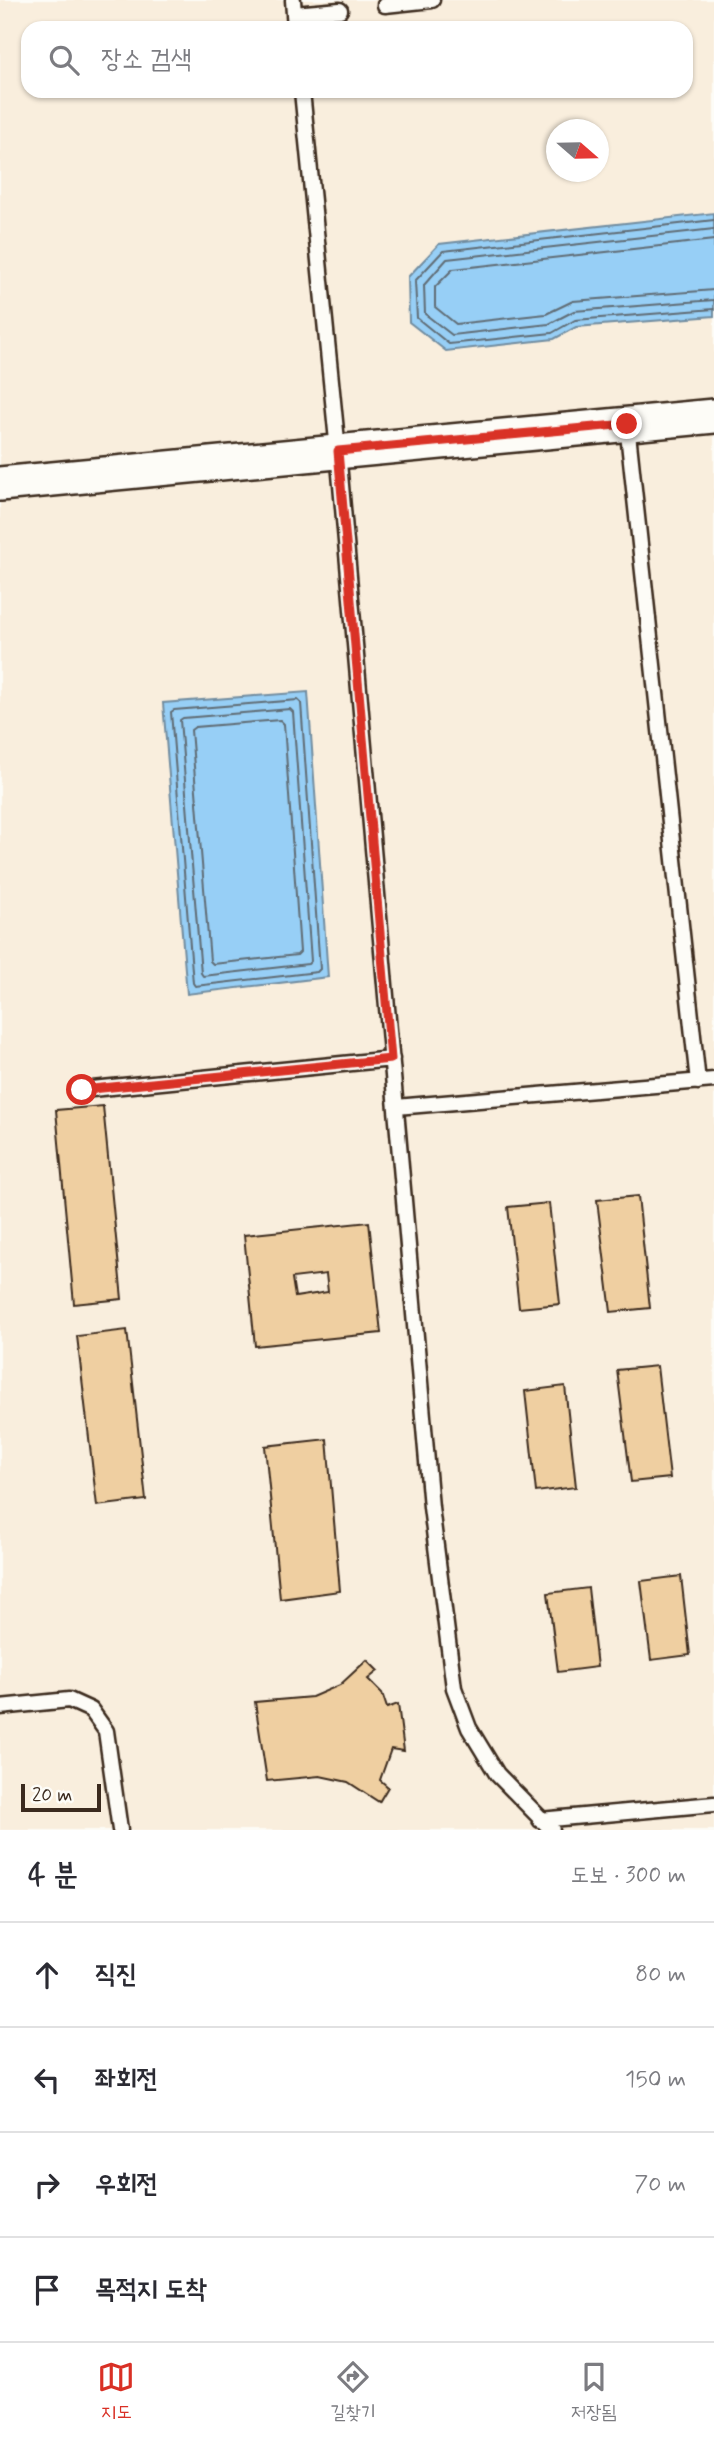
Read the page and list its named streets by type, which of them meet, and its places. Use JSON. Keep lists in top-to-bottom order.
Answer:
{
  "scale_bar": "20 m",
  "north": "right",
  "page": {
    "search": "장소 검색",
    "scale": "20 m",
    "heading": ["4 분", "도보 · 300 m"],
    "list": [
      ["직진", "80 m"],
      ["좌회전", "150 m"],
      ["우회전", "70 m"],
      "목적지 도착"
    ],
    "nav": ["지도", "길찾기", "저장됨"]
  }
}
